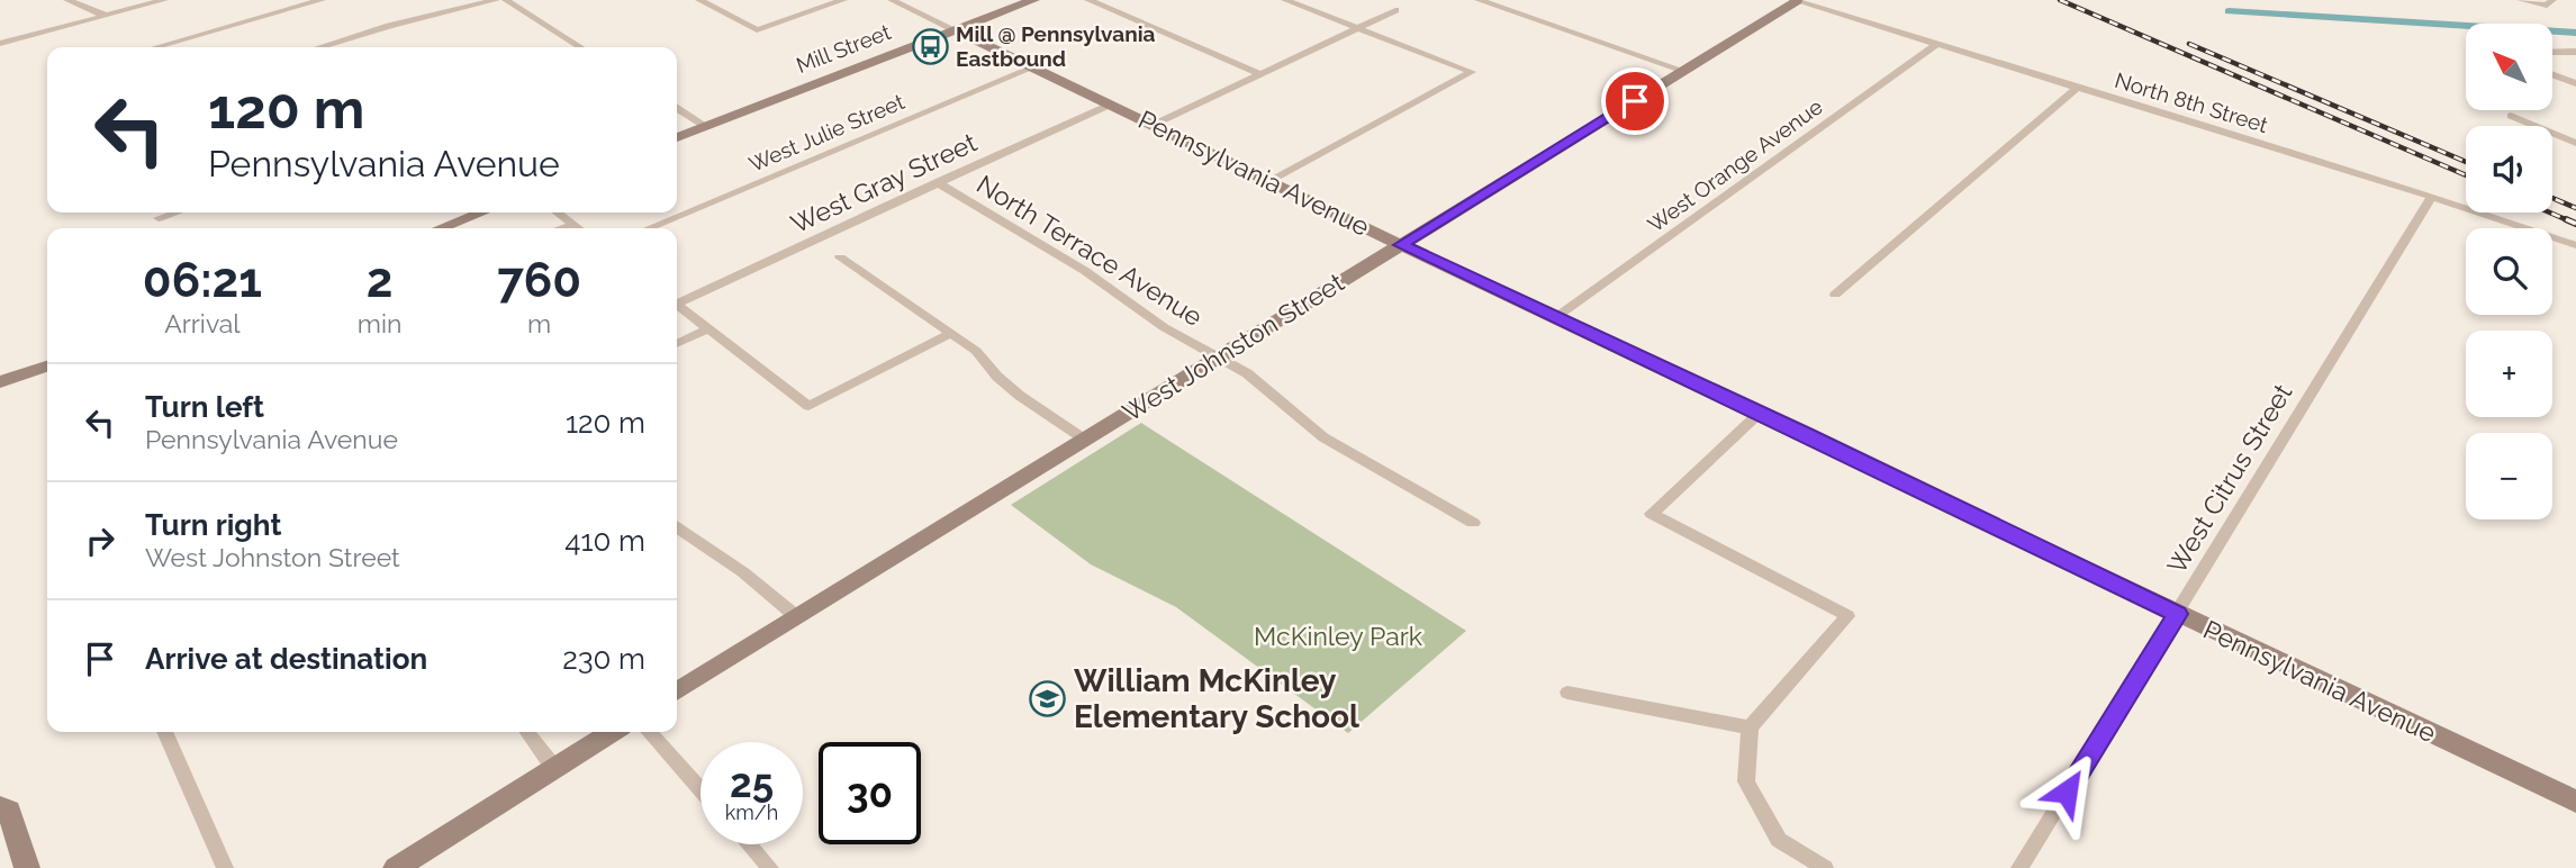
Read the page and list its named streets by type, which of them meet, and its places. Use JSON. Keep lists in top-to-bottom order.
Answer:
{
  "streets": {
    "street": [
      "Mill Street",
      "North 8th Street",
      "West Julie Street",
      "West Orange Avenue",
      "Pennsylvania Avenue",
      "West Gray Street",
      "North Terrace Avenue",
      "West Johnston Street",
      "West Citrus Street"
    ]
  },
  "crossings": [
    ["Mill Street", "Pennsylvania Avenue"],
    ["North 8th Street", "West Orange Avenue"],
    ["North 8th Street", "West Johnston Street"],
    ["North 8th Street", "West Citrus Street"],
    ["West Julie Street", "Pennsylvania Avenue"],
    ["West Orange Avenue", "Pennsylvania Avenue"],
    ["Pennsylvania Avenue", "West Gray Street"],
    ["Pennsylvania Avenue", "West Johnston Street"],
    ["Pennsylvania Avenue", "West Citrus Street"],
    ["West Gray Street", "North Terrace Avenue"],
    ["North Terrace Avenue", "West Johnston Street"]
  ],
  "parks": ["McKinley Park"],
  "places": {
    "bus stop": ["Mill @ Pennsylvania Eastbound"],
    "school or university": ["William McKinley Elementary School"]
  },
  "north": "top left",
  "page": {
    "map_buttons": ["+", "−"],
    "turn": ["120 m", "Pennsylvania Avenue"],
    "eta": [
      "06:21",
      "Arrival",
      "2",
      "min",
      "760",
      "m"
    ],
    "list": [
      {
        "name": "Turn left",
        "note": "Pennsylvania Avenue",
        "value": "120 m"
      },
      {
        "name": "Turn right",
        "note": "West Johnston Street",
        "value": "410 m"
      },
      {
        "name": "Arrive at destination",
        "value": "230 m"
      }
    ],
    "speed": "25 km/h",
    "limit": "30"
  }
}
